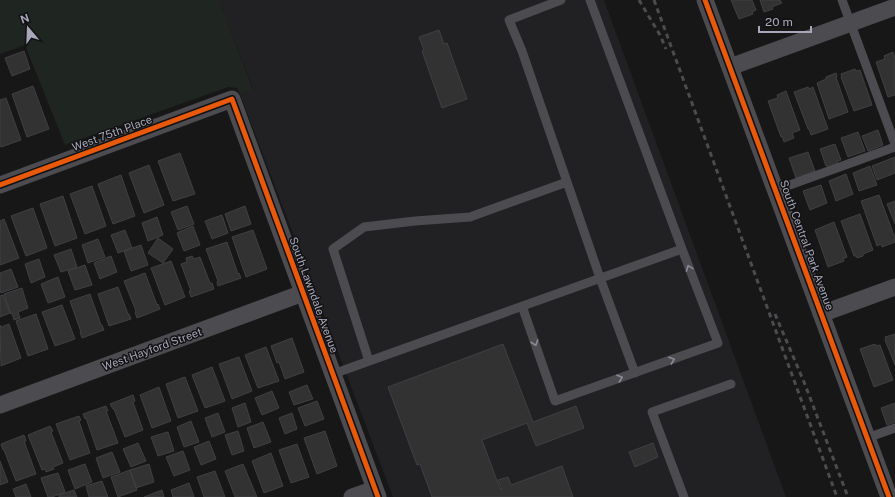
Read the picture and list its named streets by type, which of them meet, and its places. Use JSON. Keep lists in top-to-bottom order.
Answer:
{
  "streets": {
    "street": [
      "West 75th Place",
      "South Central Park Avenue",
      "South Lawndale Avenue",
      "West Hayford Street"
    ]
  },
  "crossings": [
    ["West 75th Place", "South Lawndale Avenue"],
    ["South Lawndale Avenue", "West Hayford Street"]
  ],
  "scale_bar": "20 m",
  "north": "top"
}
